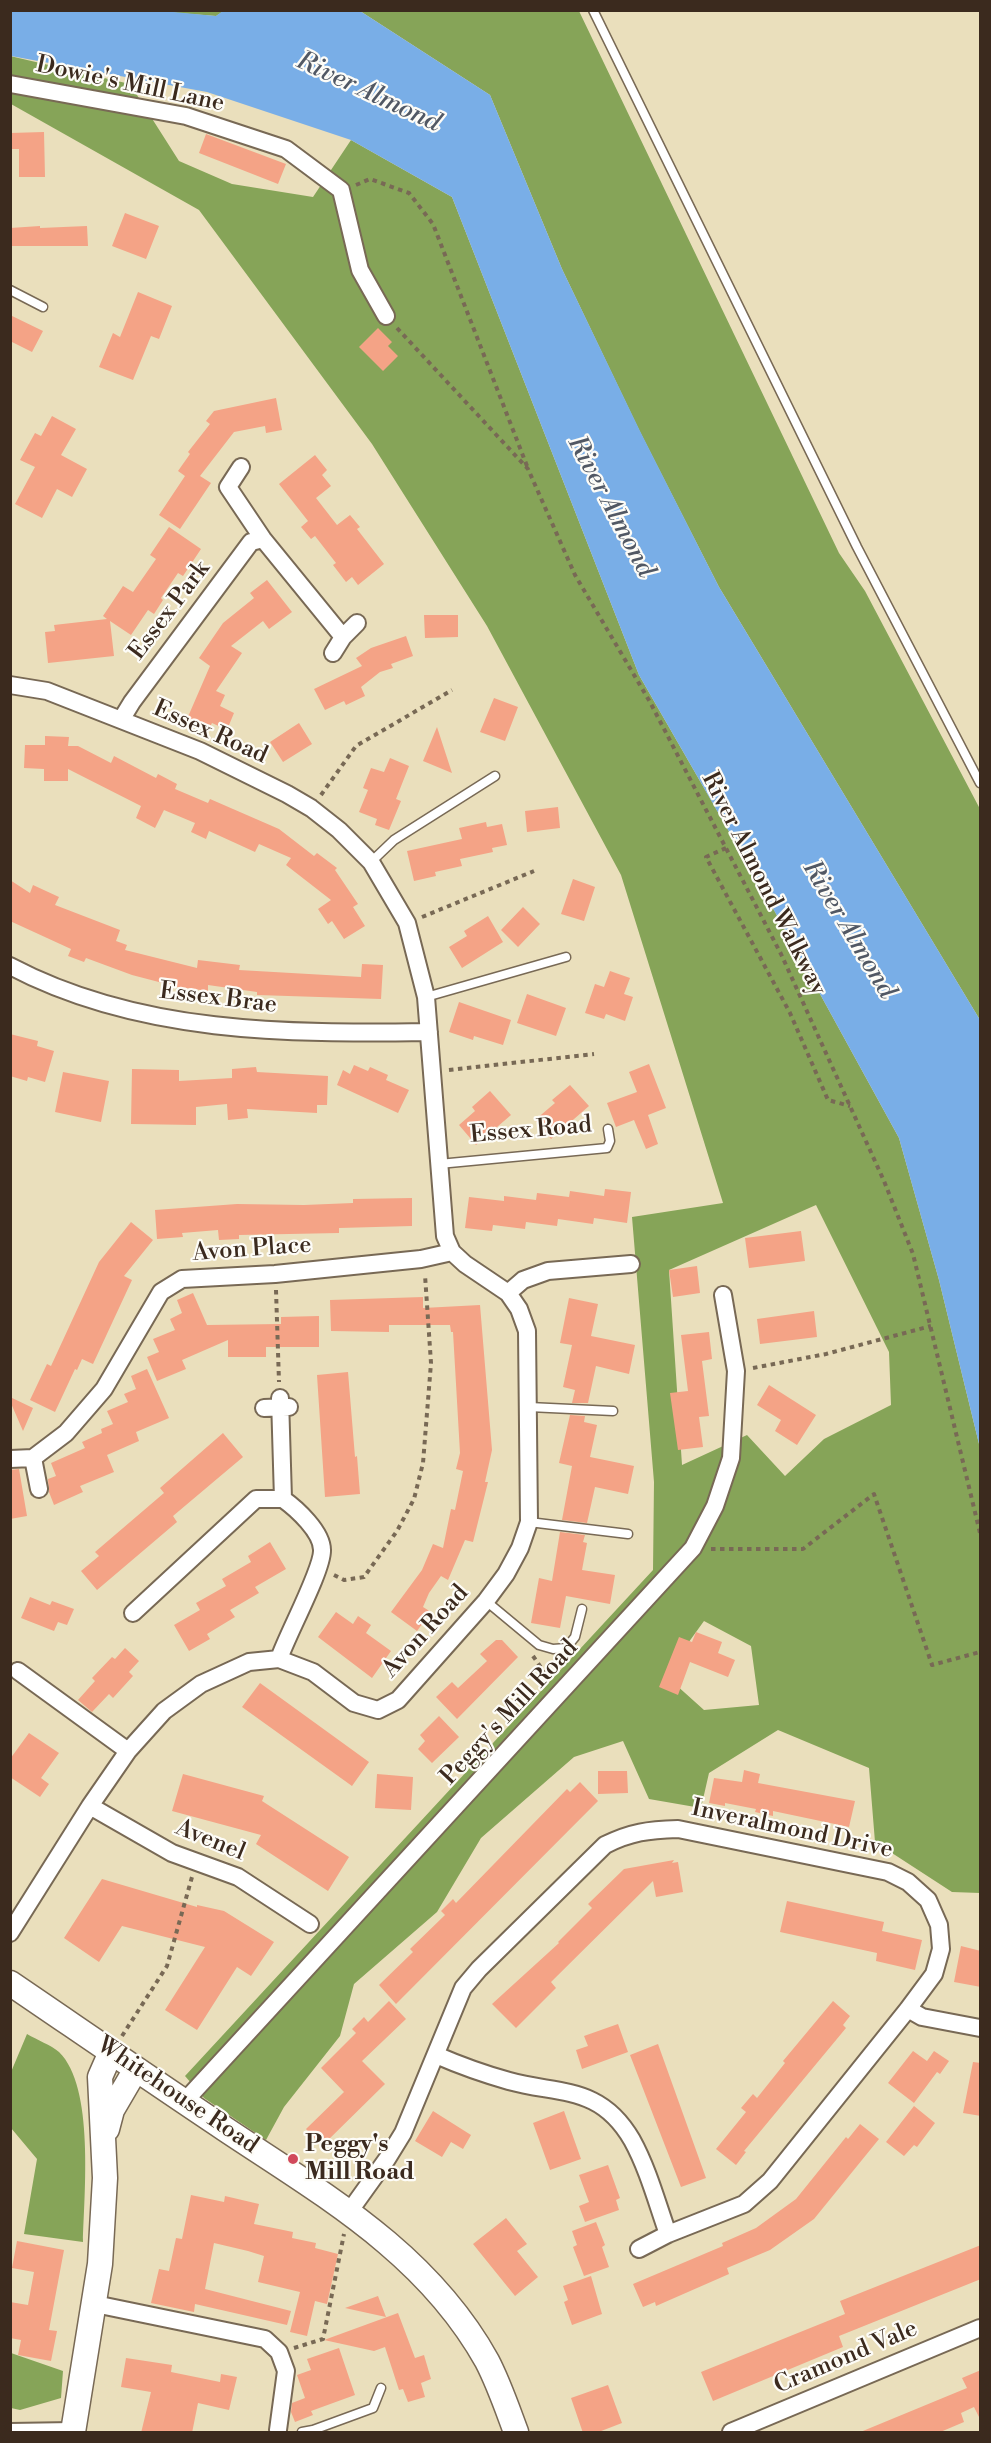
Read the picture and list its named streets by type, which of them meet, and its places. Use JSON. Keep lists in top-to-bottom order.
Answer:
{
  "streets": {
    "street": [
      "Dowie's Mill Lane",
      "Essex Park",
      "Essex Road",
      "Essex Brae",
      "Avon Place",
      "Avon Road",
      "Peggy's Mill Road",
      "Inveralmond Drive",
      "Avenel",
      "Whitehouse Road",
      "Cramond Vale"
    ],
    "path": ["River Almond Walkway"]
  },
  "crossings": [
    ["Essex Park", "Essex Road"],
    ["Essex Road", "Essex Brae"],
    ["Essex Road", "Avon Place"],
    ["Essex Road", "Avon Road"],
    ["Avon Place", "Avon Road"],
    ["Avon Road", "Avenel"],
    ["Peggy's Mill Road", "Whitehouse Road"],
    ["Inveralmond Drive", "Whitehouse Road"]
  ],
  "water": ["River Almond"],
  "places": ["Peggy's Mill Road"]
}
